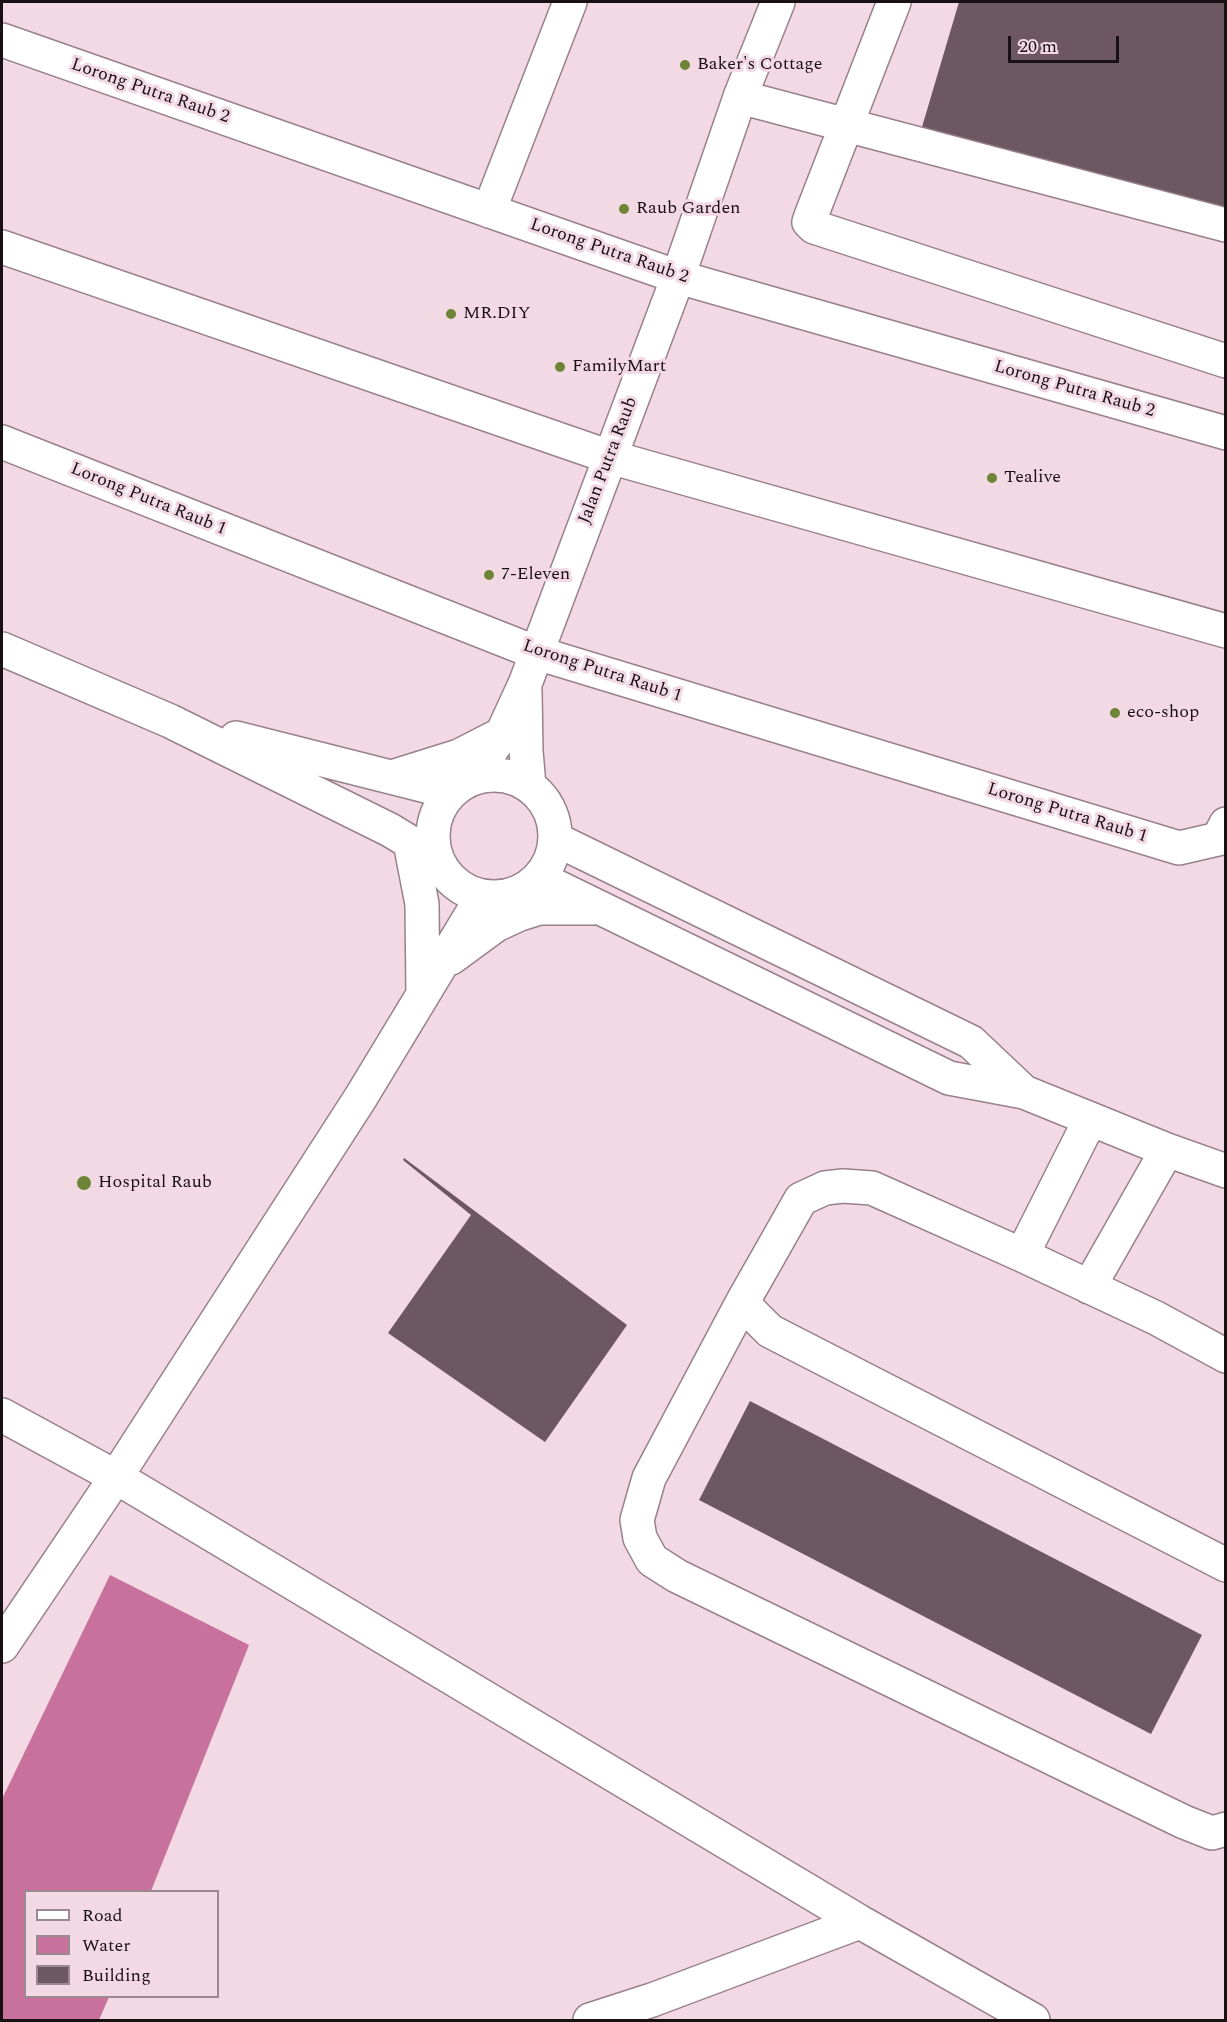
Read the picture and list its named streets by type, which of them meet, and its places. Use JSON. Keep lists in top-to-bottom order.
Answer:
{
  "streets": {
    "street": ["Lorong Putra Raub 2", "Jalan Putra Raub", "Lorong Putra Raub 1"]
  },
  "crossings": [
    ["Lorong Putra Raub 2", "Jalan Putra Raub"],
    ["Jalan Putra Raub", "Lorong Putra Raub 1"]
  ],
  "places": [
    "Baker's Cottage",
    "Raub Garden",
    "MR.DIY",
    "FamilyMart",
    "Tealive",
    "7-Eleven",
    "eco-shop",
    "Hospital Raub"
  ],
  "legend": ["Road", "Water", "Building"],
  "scale_bar": "20 m"
}
